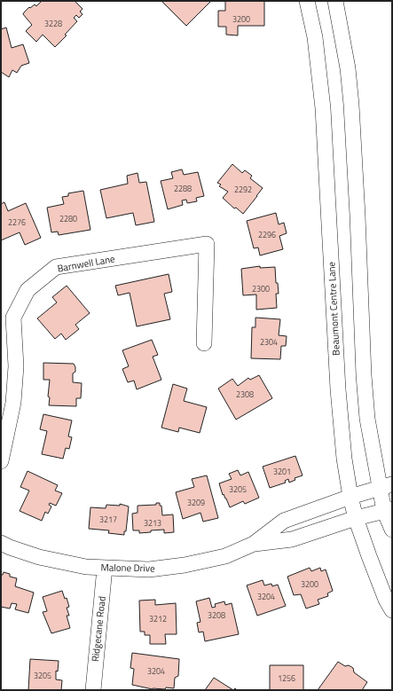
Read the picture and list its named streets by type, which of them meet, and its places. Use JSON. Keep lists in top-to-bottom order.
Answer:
{
  "streets": {
    "street": [
      "Barnwell Lane",
      "Beaumont Centre Lane",
      "Malone Drive",
      "Ridgecane Road"
    ]
  },
  "crossings": [
    ["Beaumont Centre Lane", "Malone Drive"],
    ["Malone Drive", "Ridgecane Road"]
  ],
  "house_numbers": [
    "3200",
    "3228",
    "2288",
    "2292",
    "2280",
    "2276",
    "2296",
    "2300",
    "2304",
    "2308",
    "3201",
    "3205",
    "3209",
    "3217",
    "3213",
    "3200",
    "3204",
    "3208",
    "3212",
    "3204",
    "3205",
    "1256"
  ]
}
